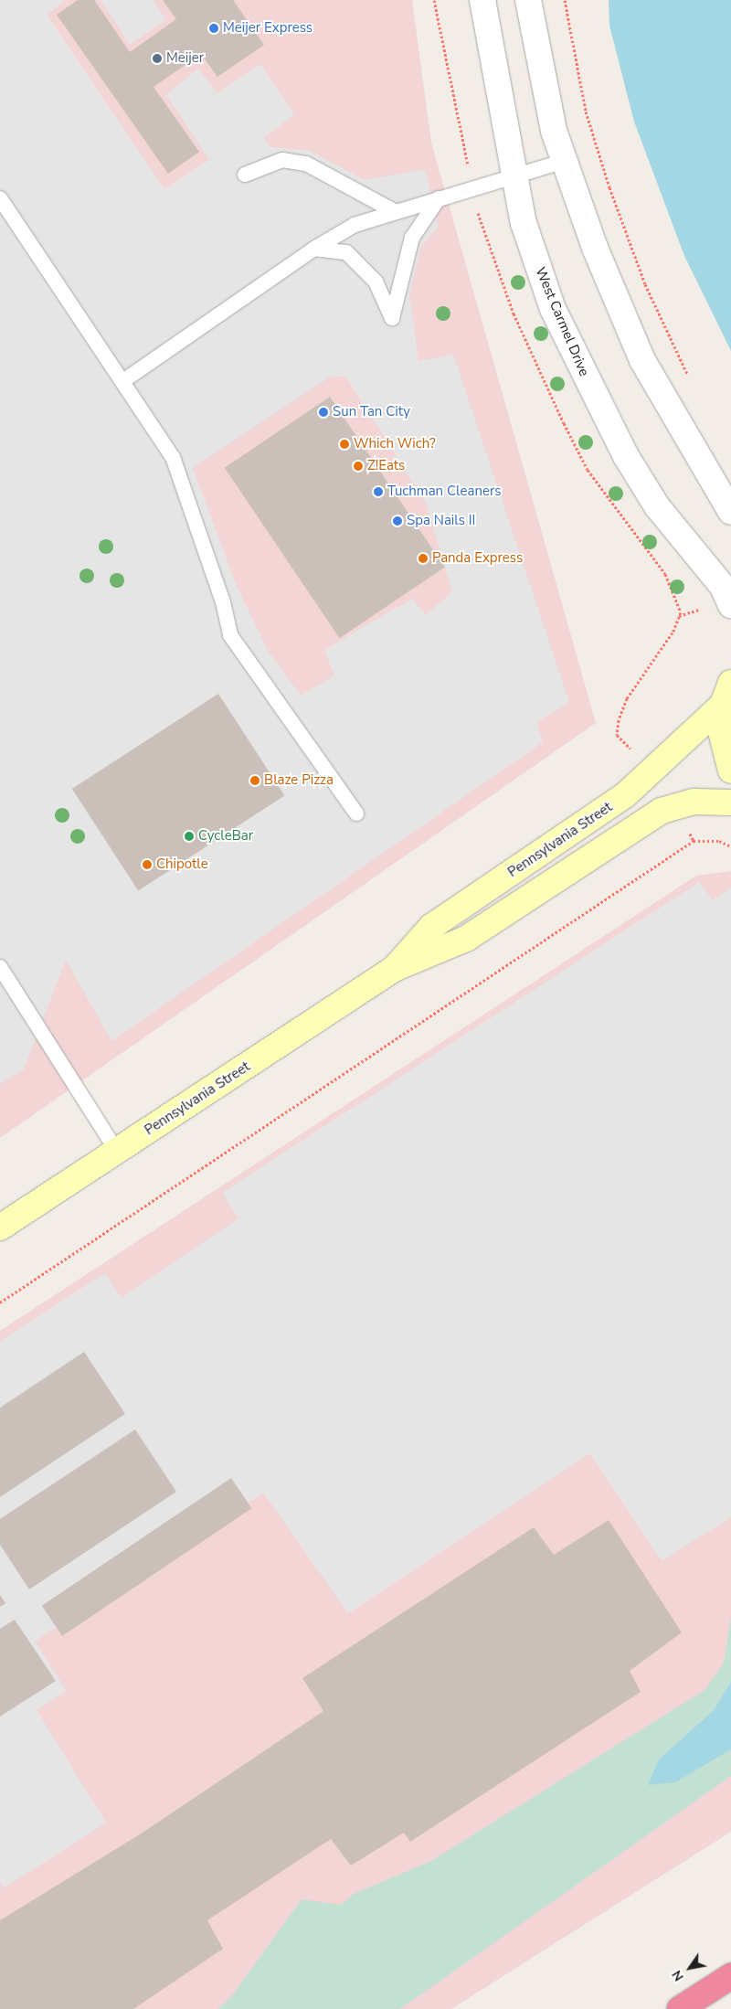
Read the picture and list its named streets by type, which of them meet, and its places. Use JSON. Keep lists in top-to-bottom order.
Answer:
{
  "streets": {
    "main road": ["Pennsylvania Street"],
    "street": ["West Carmel Drive"]
  },
  "places": [
    "Meijer Express",
    "Meijer",
    "Sun Tan City",
    "Which Wich?",
    "Z!Eats",
    "Tuchman Cleaners",
    "Spa Nails II",
    "Panda Express",
    "Blaze Pizza",
    "CycleBar",
    "Chipotle"
  ],
  "north": "bottom left"
}
